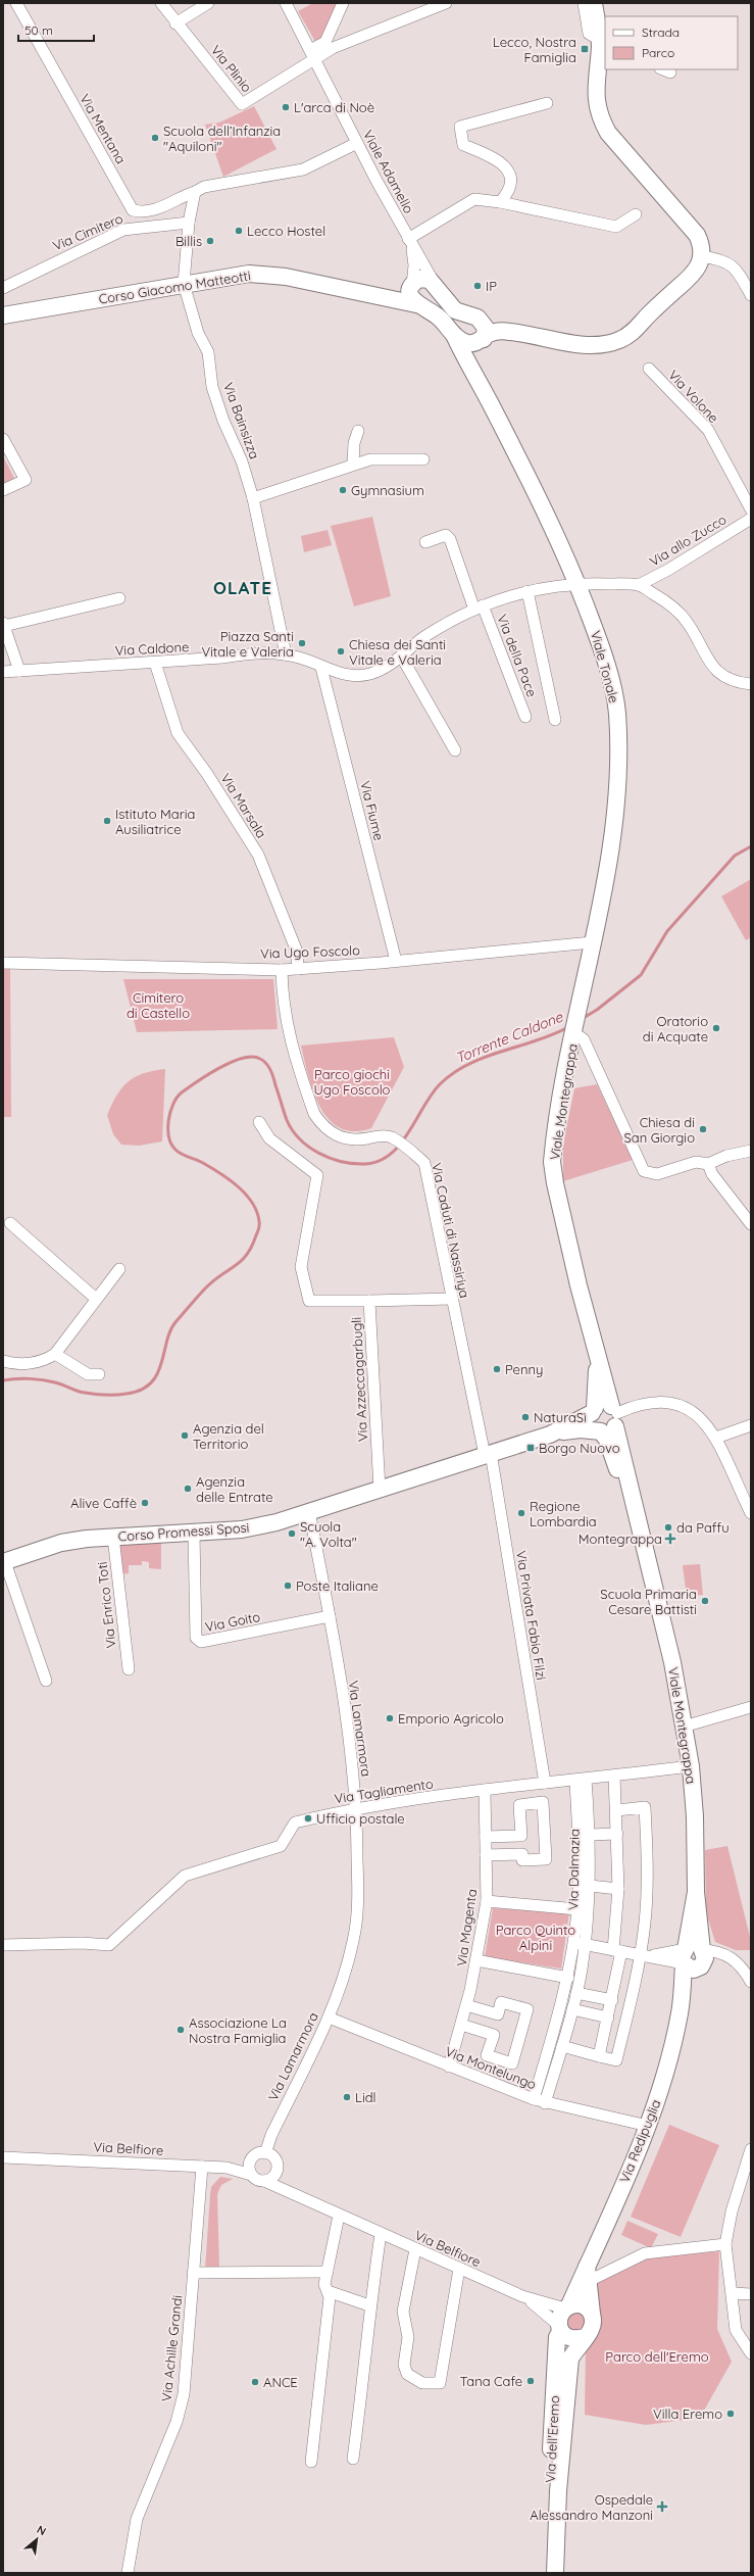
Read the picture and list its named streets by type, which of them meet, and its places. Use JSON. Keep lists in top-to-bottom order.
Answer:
{
  "streets": {
    "main road": [
      "Corso Giacomo Matteotti",
      "Viale Tonale",
      "Viale Montegrappa",
      "Corso Promessi Sposi",
      "Via Redipuglia",
      "Via dell'Eremo"
    ],
    "street": [
      "Via Plinio",
      "Via Mentana",
      "Viale Adamello",
      "Via Cimitero",
      "Via Volone",
      "Via Bainsizza",
      "Via allo Zucco",
      "Via Caldone",
      "Via della Pace",
      "Via Marsala",
      "Via Fiume",
      "Via Ugo Foscolo",
      "Via Caduti di Nassiriya",
      "Via Azzeccagarbugli",
      "Via Enrico Toti",
      "Via Privata Fabio Filzi",
      "Via Goito",
      "Via Lamarmora",
      "Via Tagliamento",
      "Via Dalmazia",
      "Via Magenta",
      "Via Montelungo",
      "Via Belfiore",
      "Via Achille Grandi"
    ]
  },
  "crossings": [
    ["Via Plinio", "Viale Adamello"],
    ["Via Mentana", "Viale Adamello"],
    ["Viale Adamello", "Corso Giacomo Matteotti"],
    ["Corso Giacomo Matteotti", "Via Bainsizza"],
    ["Corso Giacomo Matteotti", "Viale Tonale"],
    ["Via Bainsizza", "Via Caldone"],
    ["Via allo Zucco", "Via Caldone"],
    ["Via Caldone", "Via della Pace"],
    ["Via Caldone", "Viale Tonale"],
    ["Via Caldone", "Via Marsala"],
    ["Via Caldone", "Via Fiume"],
    ["Viale Tonale", "Via Ugo Foscolo"],
    ["Viale Tonale", "Viale Montegrappa"],
    ["Via Marsala", "Via Ugo Foscolo"],
    ["Via Fiume", "Via Ugo Foscolo"],
    ["Via Ugo Foscolo", "Viale Montegrappa"],
    ["Via Ugo Foscolo", "Via Caduti di Nassiriya"],
    ["Viale Montegrappa", "Corso Promessi Sposi"],
    ["Viale Montegrappa", "Via Tagliamento"],
    ["Viale Montegrappa", "Via Redipuglia"],
    ["Via Caduti di Nassiriya", "Via Azzeccagarbugli"],
    ["Via Caduti di Nassiriya", "Corso Promessi Sposi"],
    ["Via Caduti di Nassiriya", "Via Privata Fabio Filzi"],
    ["Via Azzeccagarbugli", "Corso Promessi Sposi"],
    ["Corso Promessi Sposi", "Via Enrico Toti"],
    ["Corso Promessi Sposi", "Via Privata Fabio Filzi"],
    ["Corso Promessi Sposi", "Via Goito"],
    ["Corso Promessi Sposi", "Via Lamarmora"],
    ["Via Privata Fabio Filzi", "Via Tagliamento"],
    ["Via Goito", "Via Lamarmora"],
    ["Via Lamarmora", "Via Tagliamento"],
    ["Via Lamarmora", "Via Montelungo"],
    ["Via Lamarmora", "Via Belfiore"],
    ["Via Tagliamento", "Via Dalmazia"],
    ["Via Tagliamento", "Via Magenta"],
    ["Via Dalmazia", "Via Montelungo"],
    ["Via Magenta", "Via Montelungo"],
    ["Via Montelungo", "Via Redipuglia"],
    ["Via Redipuglia", "Via Belfiore"],
    ["Via Redipuglia", "Via dell'Eremo"],
    ["Via Belfiore", "Via Achille Grandi"],
    ["Via Belfiore", "Via dell'Eremo"]
  ],
  "districts": ["OLATE"],
  "water": ["Torrente Caldone"],
  "parks": [
    "Cimitero di Castello",
    "Parco giochi Ugo Foscolo",
    "Parco Quinto Alpini",
    "Parco dell'Eremo"
  ],
  "places": {
    "transit": ["Lecco, Nostra Famiglia", "Borgo Nuovo"],
    "other": [
      "L'arca di Noè",
      "Scuola dell’Infanzia \"Aquiloni\"",
      "Lecco Hostel",
      "Billis",
      "IP",
      "Gymnasium",
      "Piazza Santi Vitale e Valeria",
      "Chiesa dei Santi Vitale e Valeria",
      "Istituto Maria Ausiliatrice",
      "Oratorio di Acquate",
      "Chiesa di San Giorgio",
      "Penny",
      "NaturaSì",
      "Agenzia del Territorio",
      "Agenzia delle Entrate",
      "Alive Caffè",
      "Regione Lombardia",
      "da Paffu",
      "Scuola \"A. Volta\"",
      "Poste Italiane",
      "Scuola Primaria Cesare Battisti",
      "Emporio Agricolo",
      "Ufficio postale",
      "Associazione La Nostra Famiglia",
      "Lidl",
      "Tana Cafe",
      "ANCE",
      "Villa Eremo"
    ],
    "health": ["Montegrappa", "Ospedale Alessandro Manzoni"]
  },
  "legend": ["Strada", "Parco"],
  "scale_bar": "50 m",
  "north": "top right"
}
